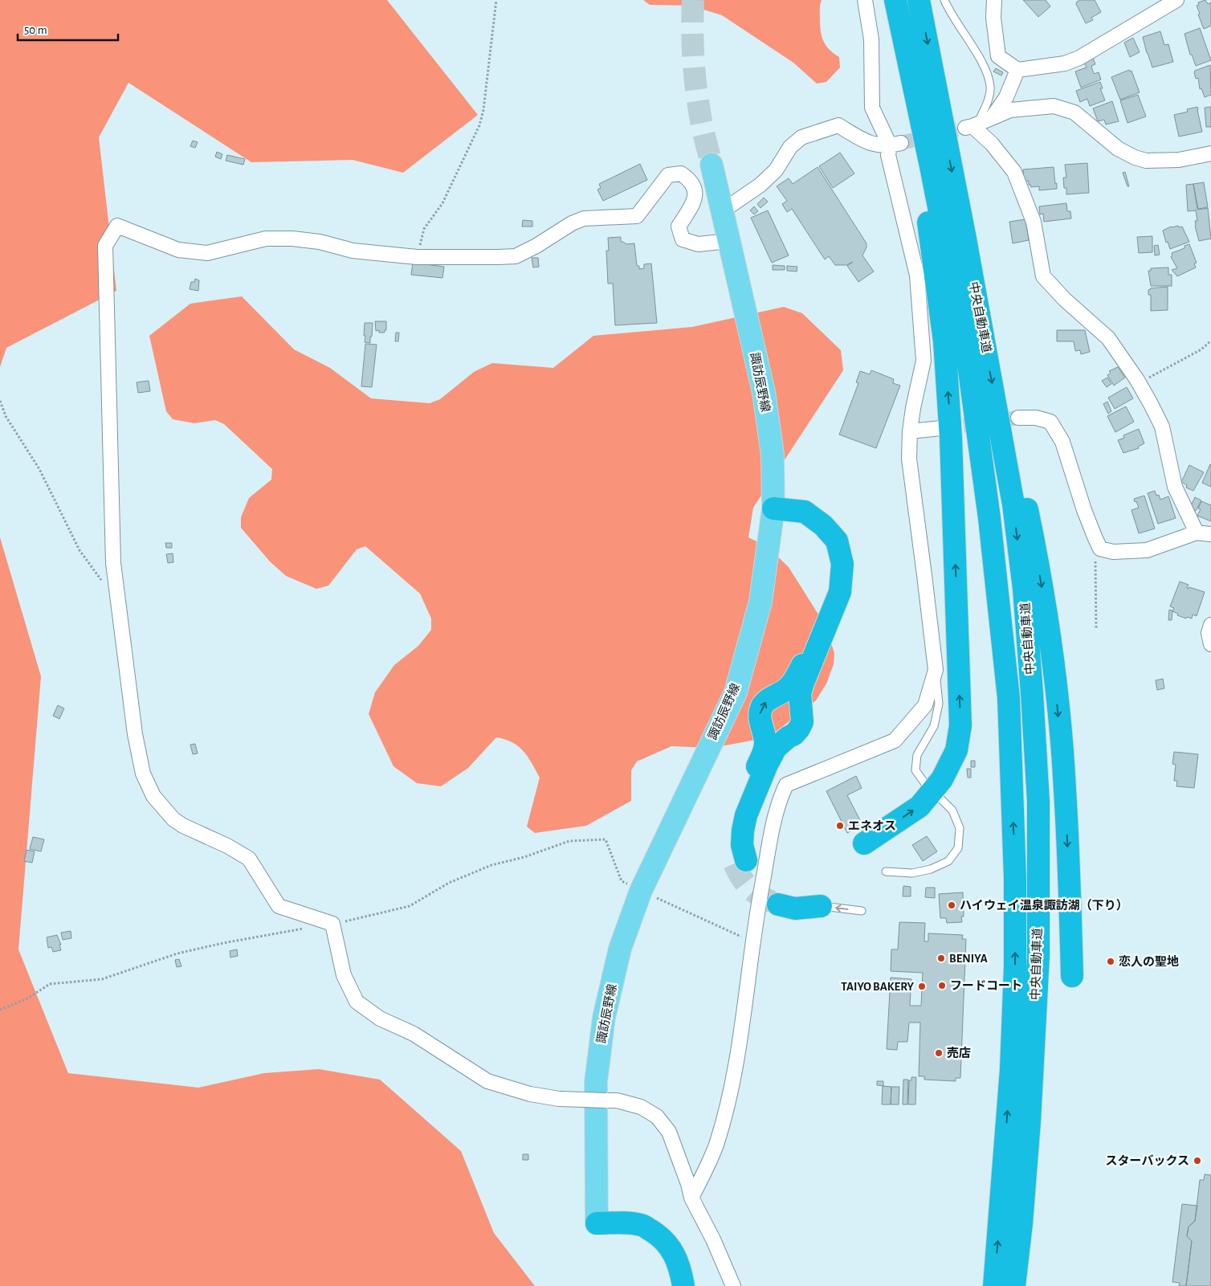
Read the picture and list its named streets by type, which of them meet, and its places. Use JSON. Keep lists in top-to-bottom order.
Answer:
{
  "streets": {
    "highway": ["中央自動車道"],
    "main road": ["諏訪辰野線"]
  },
  "places": [
    "エネオス",
    "ハイウェイ温泉諏訪湖（下り）",
    "BENIYA",
    "恋人の聖地",
    "フードコート",
    "TAIYO BAKERY",
    "売店",
    "スターバックス"
  ],
  "scale_bar": "50 m"
}
